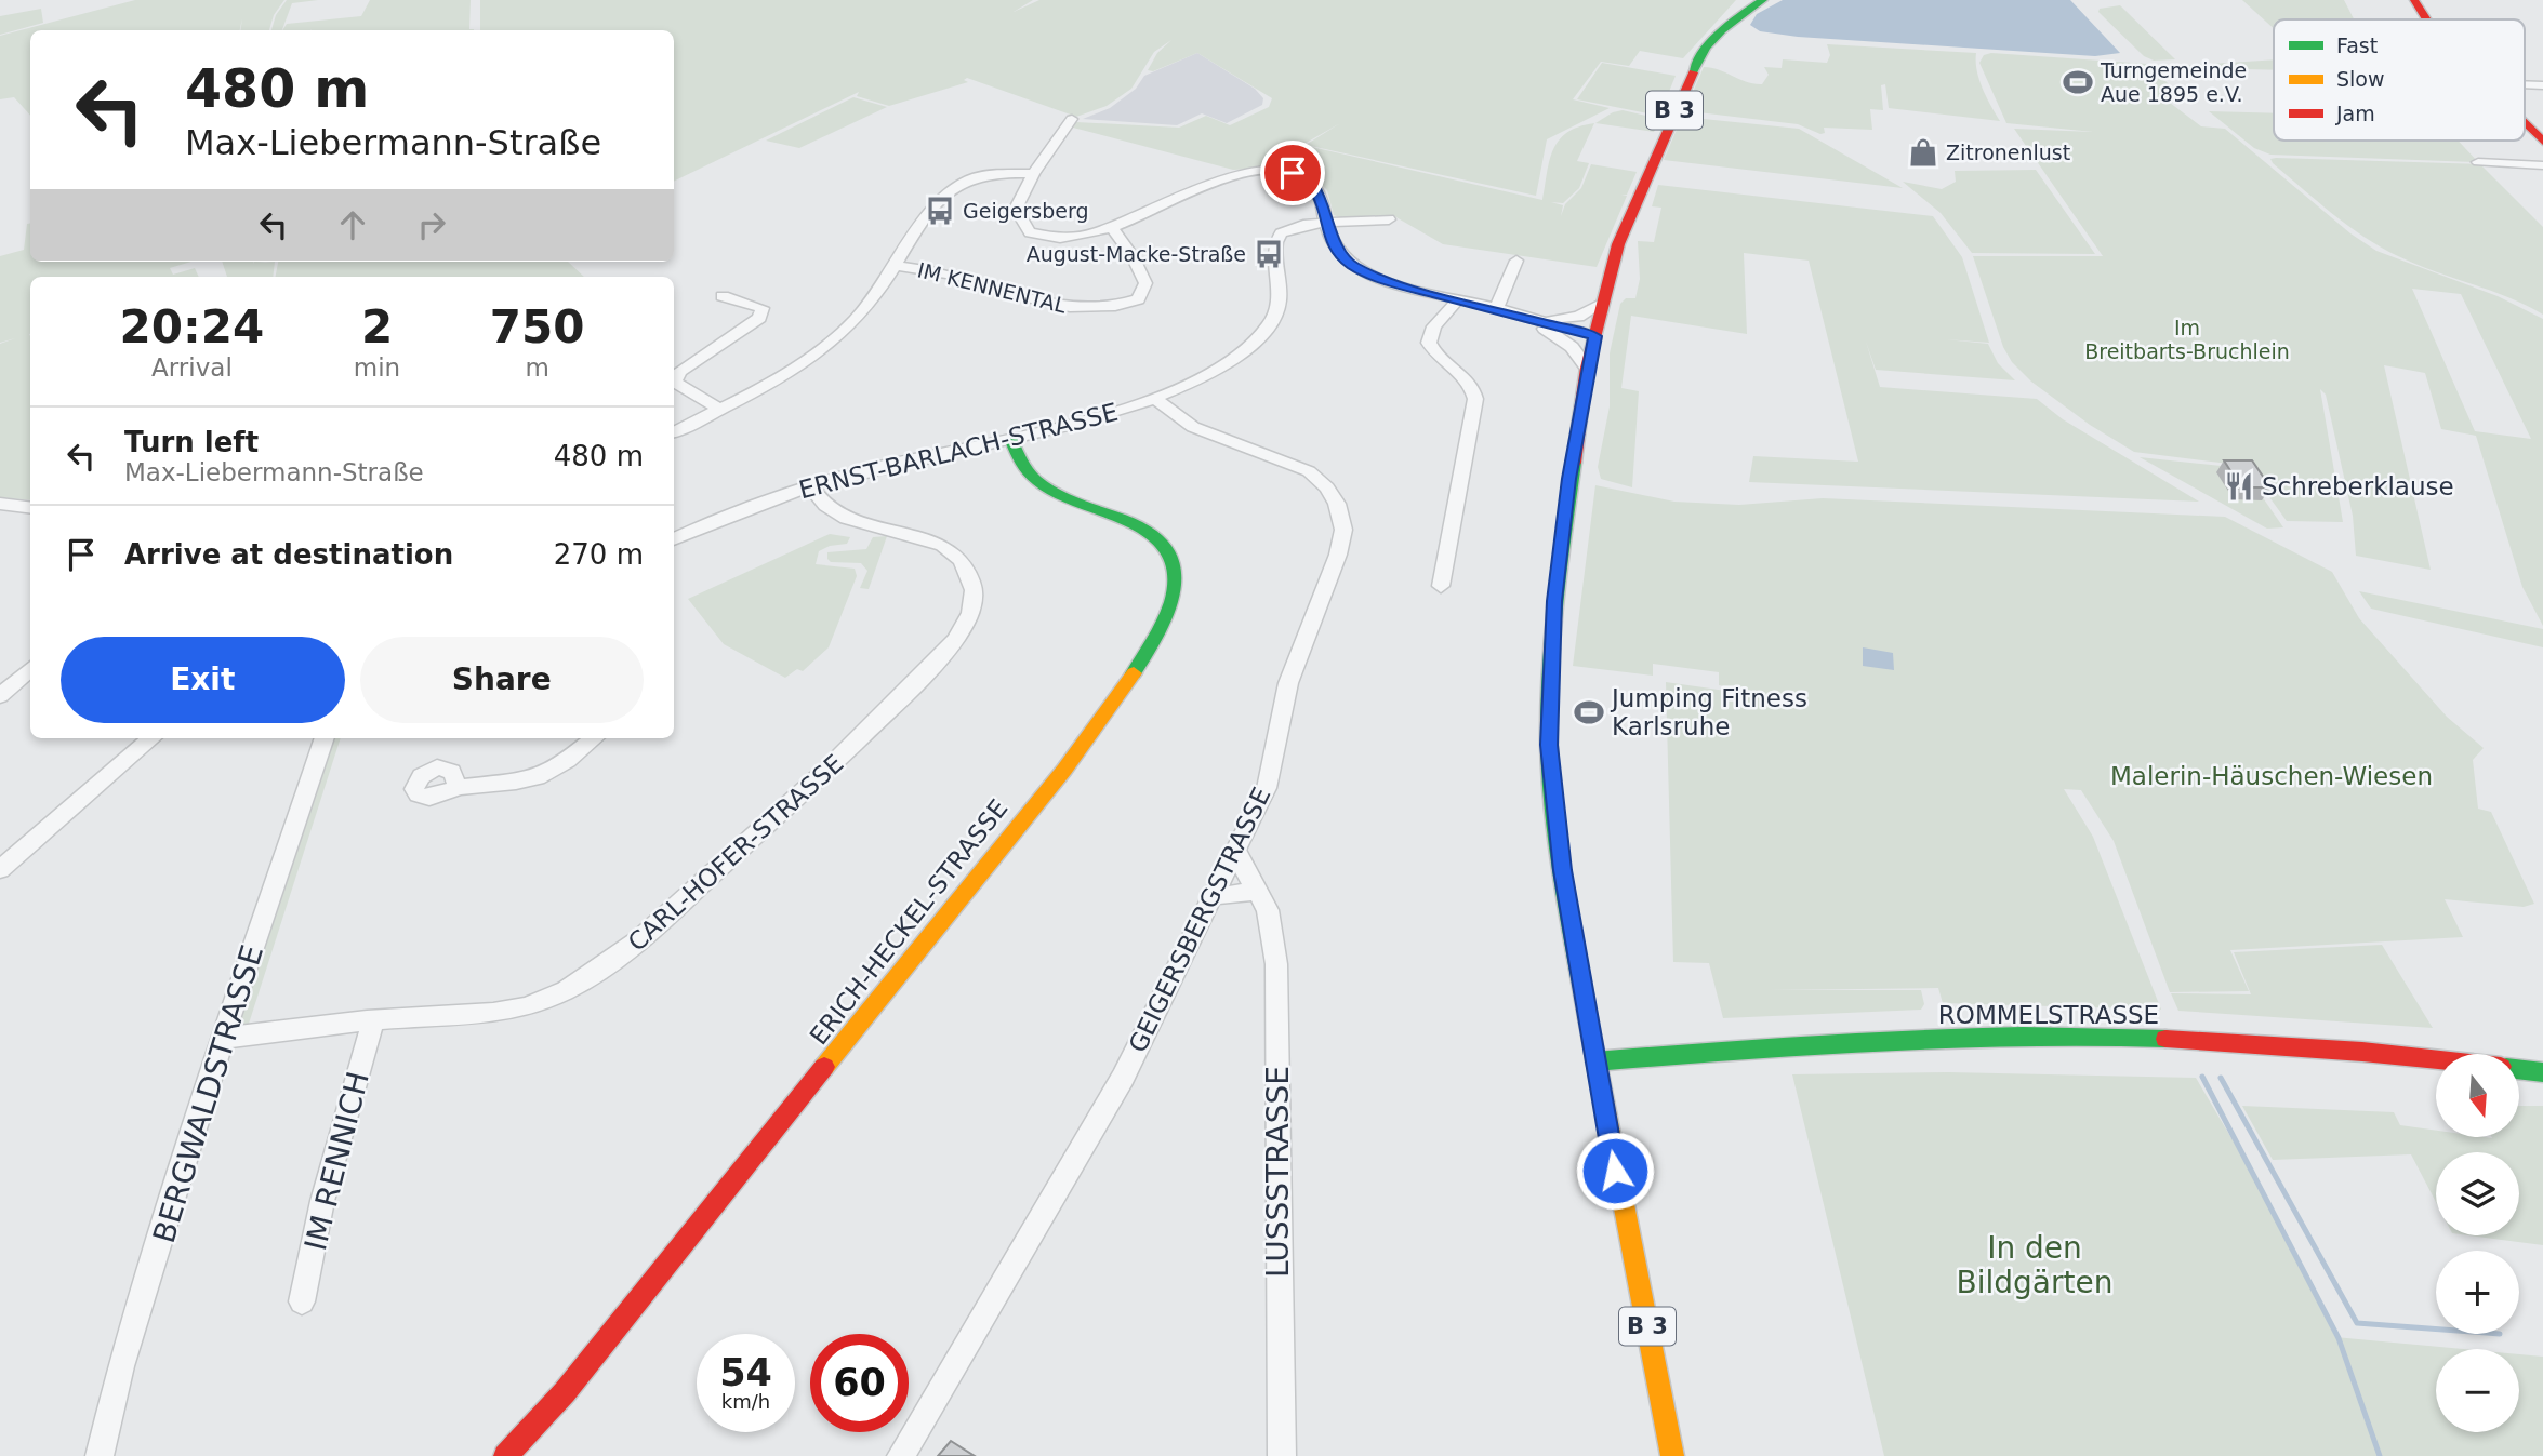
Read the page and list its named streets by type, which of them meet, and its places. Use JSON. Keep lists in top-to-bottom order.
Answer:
{
  "streets": {
    "main road": ["B 3", "ERICH-HECKEL-STRASSE", "ROMMELSTRASSE"],
    "street": [
      "IM KENNENTAL",
      "ERNST-BARLACH-STRASSE",
      "CARL-HOFER-STRASSE",
      "GEIGERSBERGSTRASSE",
      "BERGWALDSTRASSE",
      "IM RENNICH",
      "LUSSSTRASSE"
    ]
  },
  "crossings": [
    ["B 3", "ROMMELSTRASSE"],
    ["ERNST-BARLACH-STRASSE", "CARL-HOFER-STRASSE"],
    ["ERNST-BARLACH-STRASSE", "GEIGERSBERGSTRASSE"],
    ["ERNST-BARLACH-STRASSE", "ERICH-HECKEL-STRASSE"],
    ["CARL-HOFER-STRASSE", "BERGWALDSTRASSE"],
    ["CARL-HOFER-STRASSE", "IM RENNICH"],
    ["GEIGERSBERGSTRASSE", "LUSSSTRASSE"]
  ],
  "parks": ["Im Breitbarts-Bruchlein", "Malerin-Häuschen-Wiesen", "In den Bildgärten"],
  "places": {
    "sports": ["Turngemeinde Aue 1895 e.V.", "Jumping Fitness Karlsruhe"],
    "shop": ["Zitronenlust"],
    "bus stop": ["Geigersberg", "August-Macke-Straße"],
    "restaurant": ["Schreberklause"]
  },
  "legend": ["Fast", "Slow", "Jam"],
  "north": "bottom",
  "page": {
    "turn": ["480 m", "Max-Liebermann-Straße"],
    "eta": [
      "20:24",
      "Arrival",
      "2",
      "min",
      "750",
      "m"
    ],
    "list": [
      {
        "name": "Turn left",
        "note": "Max-Liebermann-Straße",
        "value": "480 m"
      },
      {
        "name": "Arrive at destination",
        "value": "270 m"
      }
    ],
    "buttons": ["Exit", "Share"],
    "map_buttons": ["+", "−"],
    "speed": "54 km/h",
    "limit": "60"
  }
}
